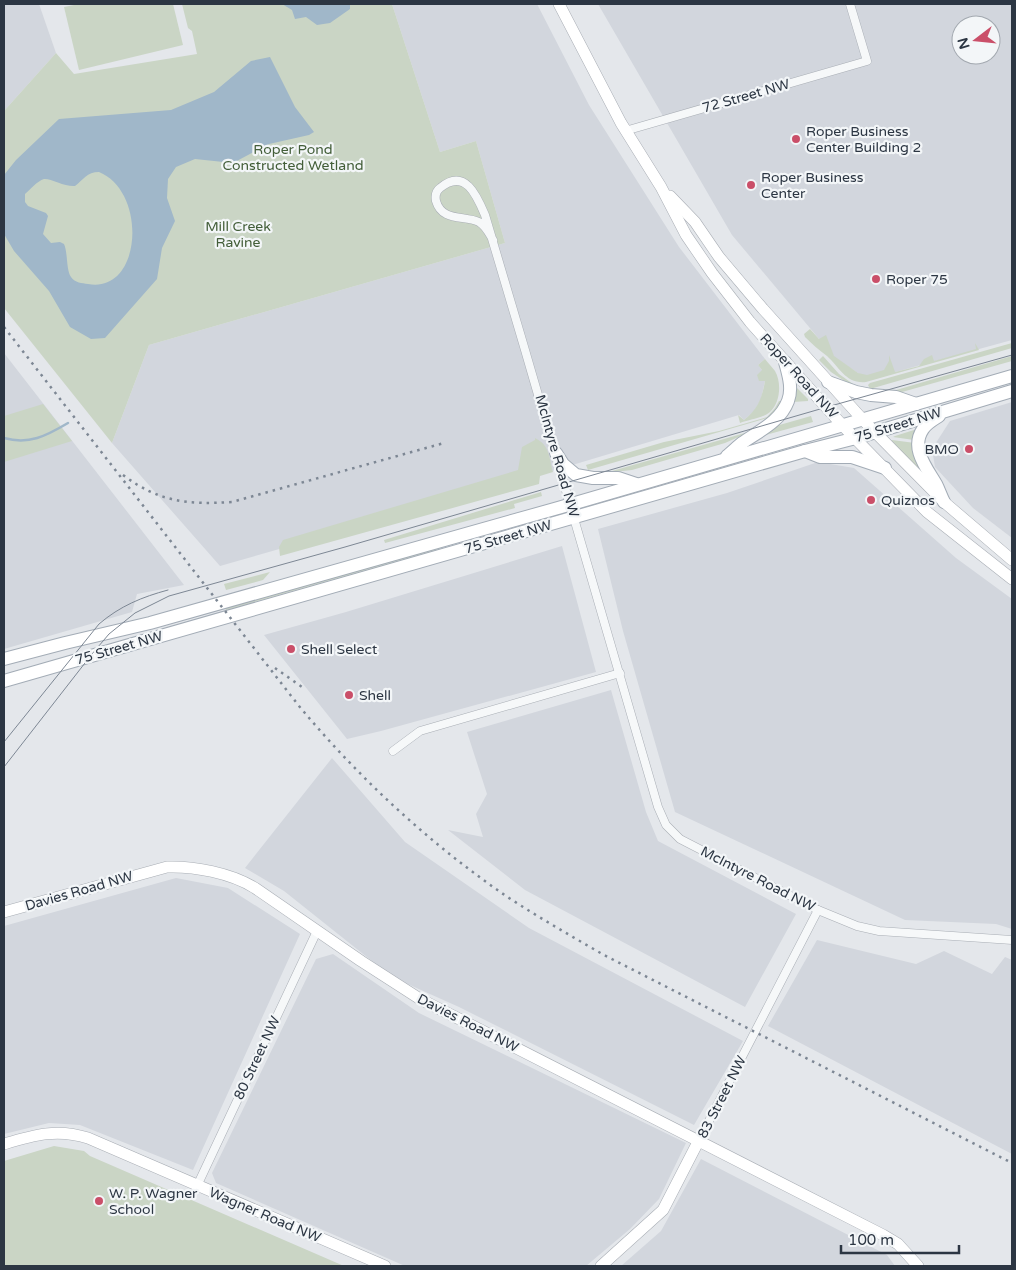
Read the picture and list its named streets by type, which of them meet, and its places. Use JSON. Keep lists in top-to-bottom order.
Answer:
{
  "streets": {
    "main road": ["75 Street NW"],
    "street": [
      "72 Street NW",
      "Roper Road NW",
      "McIntyre Road NW",
      "Davies Road NW",
      "80 Street NW",
      "83 Street NW",
      "Wagner Road NW"
    ]
  },
  "crossings": [
    ["72 Street NW", "Roper Road NW"],
    ["Roper Road NW", "75 Street NW"],
    ["75 Street NW", "McIntyre Road NW"],
    ["McIntyre Road NW", "83 Street NW"],
    ["Davies Road NW", "80 Street NW"],
    ["Davies Road NW", "83 Street NW"],
    ["80 Street NW", "Wagner Road NW"]
  ],
  "parks": ["Roper Pond Constructed Wetland", "Mill Creek Ravine"],
  "places": [
    "Roper Business Center Building 2",
    "Roper Business Center",
    "Roper 75",
    "BMO",
    "Quiznos",
    "Shell Select",
    "Shell",
    "W. P. Wagner School"
  ],
  "scale_bar": "100 m",
  "north": "left"
}
